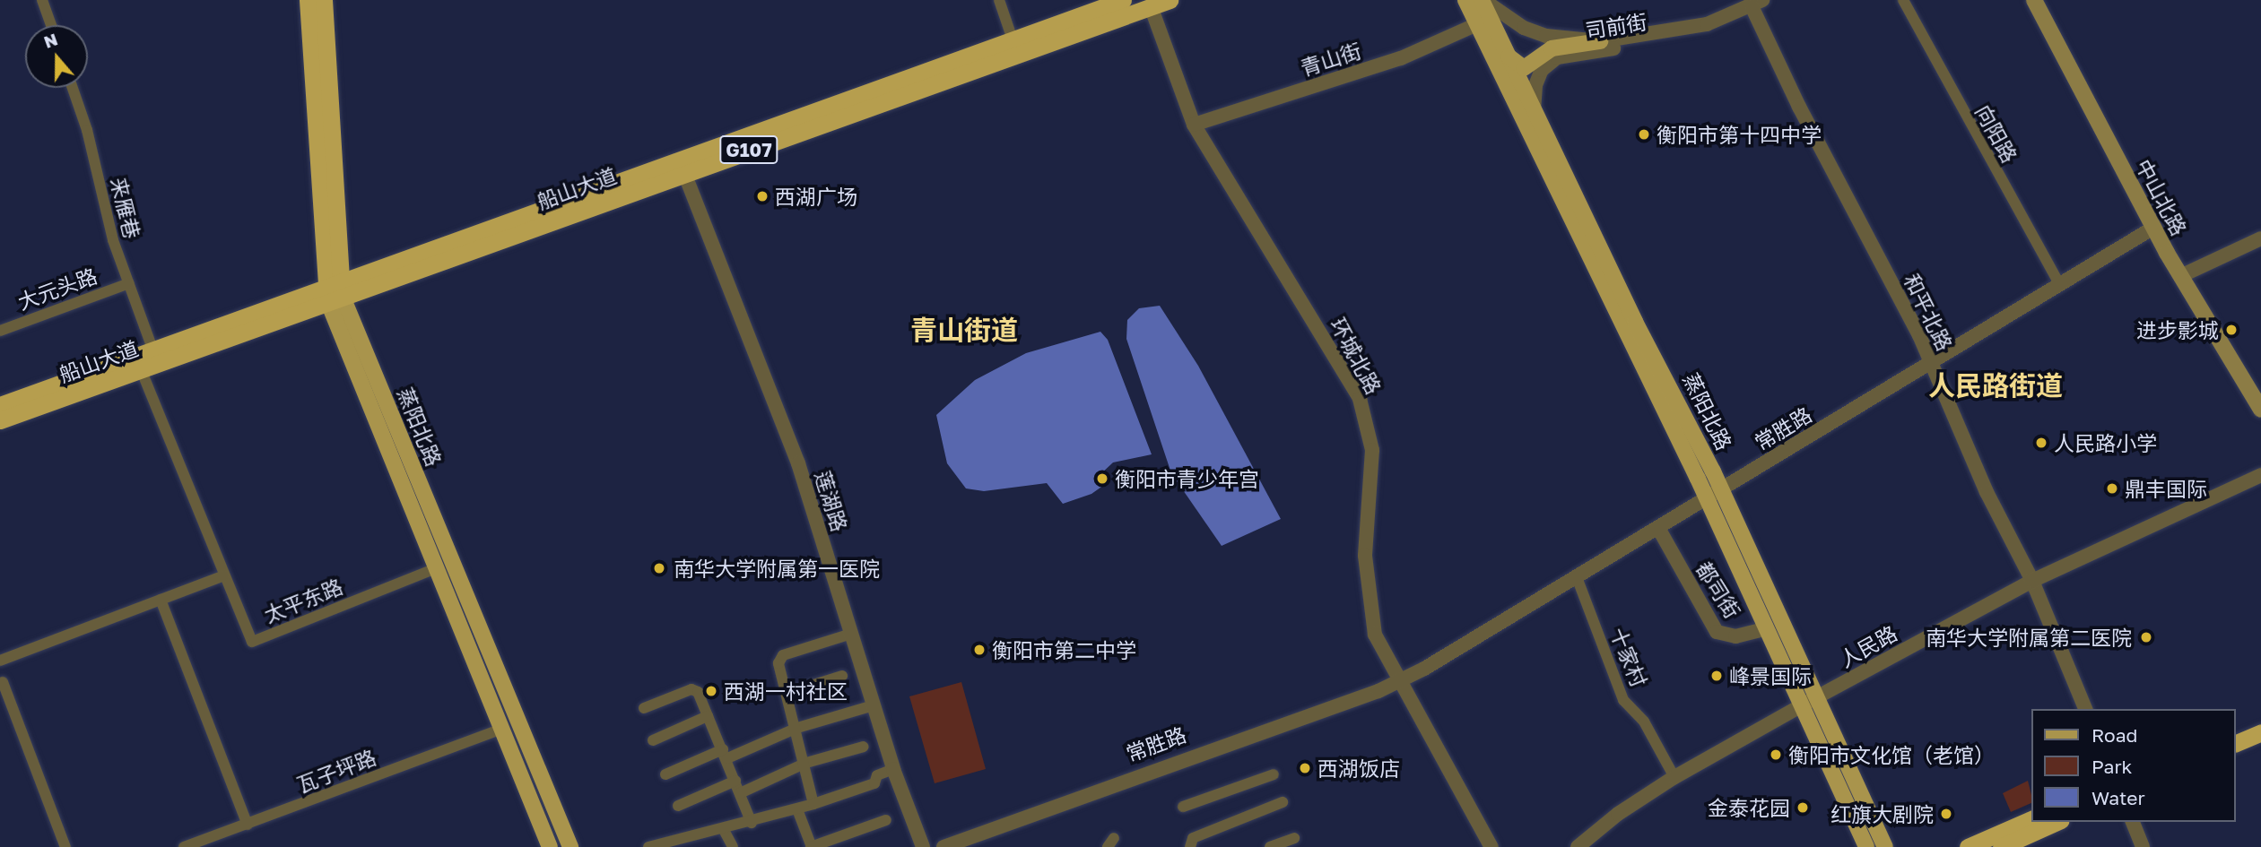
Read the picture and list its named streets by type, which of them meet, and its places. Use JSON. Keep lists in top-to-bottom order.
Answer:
{
  "streets": {
    "highway": ["G107", "船山大道", "蒸阳北路"],
    "main road": ["中山北路"],
    "street": [
      "司前街",
      "青山街",
      "向阳路",
      "来雁巷",
      "大元头路",
      "和平北路",
      "环城北路",
      "常胜路",
      "莲湖路",
      "都司街",
      "太平东路",
      "人民路",
      "十家村",
      "瓦子坪路"
    ]
  },
  "crossings": [
    ["司前街", "和平北路"],
    ["司前街", "蒸阳北路"],
    ["青山街", "环城北路"],
    ["青山街", "蒸阳北路"],
    ["向阳路", "常胜路"],
    ["船山大道", "来雁巷"],
    ["船山大道", "环城北路"],
    ["船山大道", "蒸阳北路"],
    ["船山大道", "莲湖路"],
    ["船山大道", "太平东路"],
    ["中山北路", "常胜路"],
    ["来雁巷", "大元头路"],
    ["和平北路", "常胜路"],
    ["和平北路", "人民路"],
    ["环城北路", "常胜路"],
    ["蒸阳北路", "常胜路"],
    ["蒸阳北路", "都司街"],
    ["蒸阳北路", "太平东路"],
    ["蒸阳北路", "人民路"],
    ["蒸阳北路", "瓦子坪路"],
    ["常胜路", "都司街"],
    ["常胜路", "十家村"],
    ["人民路", "十家村"]
  ],
  "districts": ["青山街道", "人民路街道"],
  "places": [
    "衡阳市第十四中学",
    "西湖广场",
    "进步影城",
    "人民路小学",
    "衡阳市青少年宫",
    "鼎丰国际",
    "南华大学附属第一医院",
    "南华大学附属第二医院",
    "衡阳市第二中学",
    "峰景国际",
    "西湖一村社区",
    "衡阳市文化馆（老馆）",
    "西湖饭店",
    "金泰花园",
    "红旗大剧院"
  ],
  "legend": ["Road", "Park", "Water"],
  "north": "top"
}
